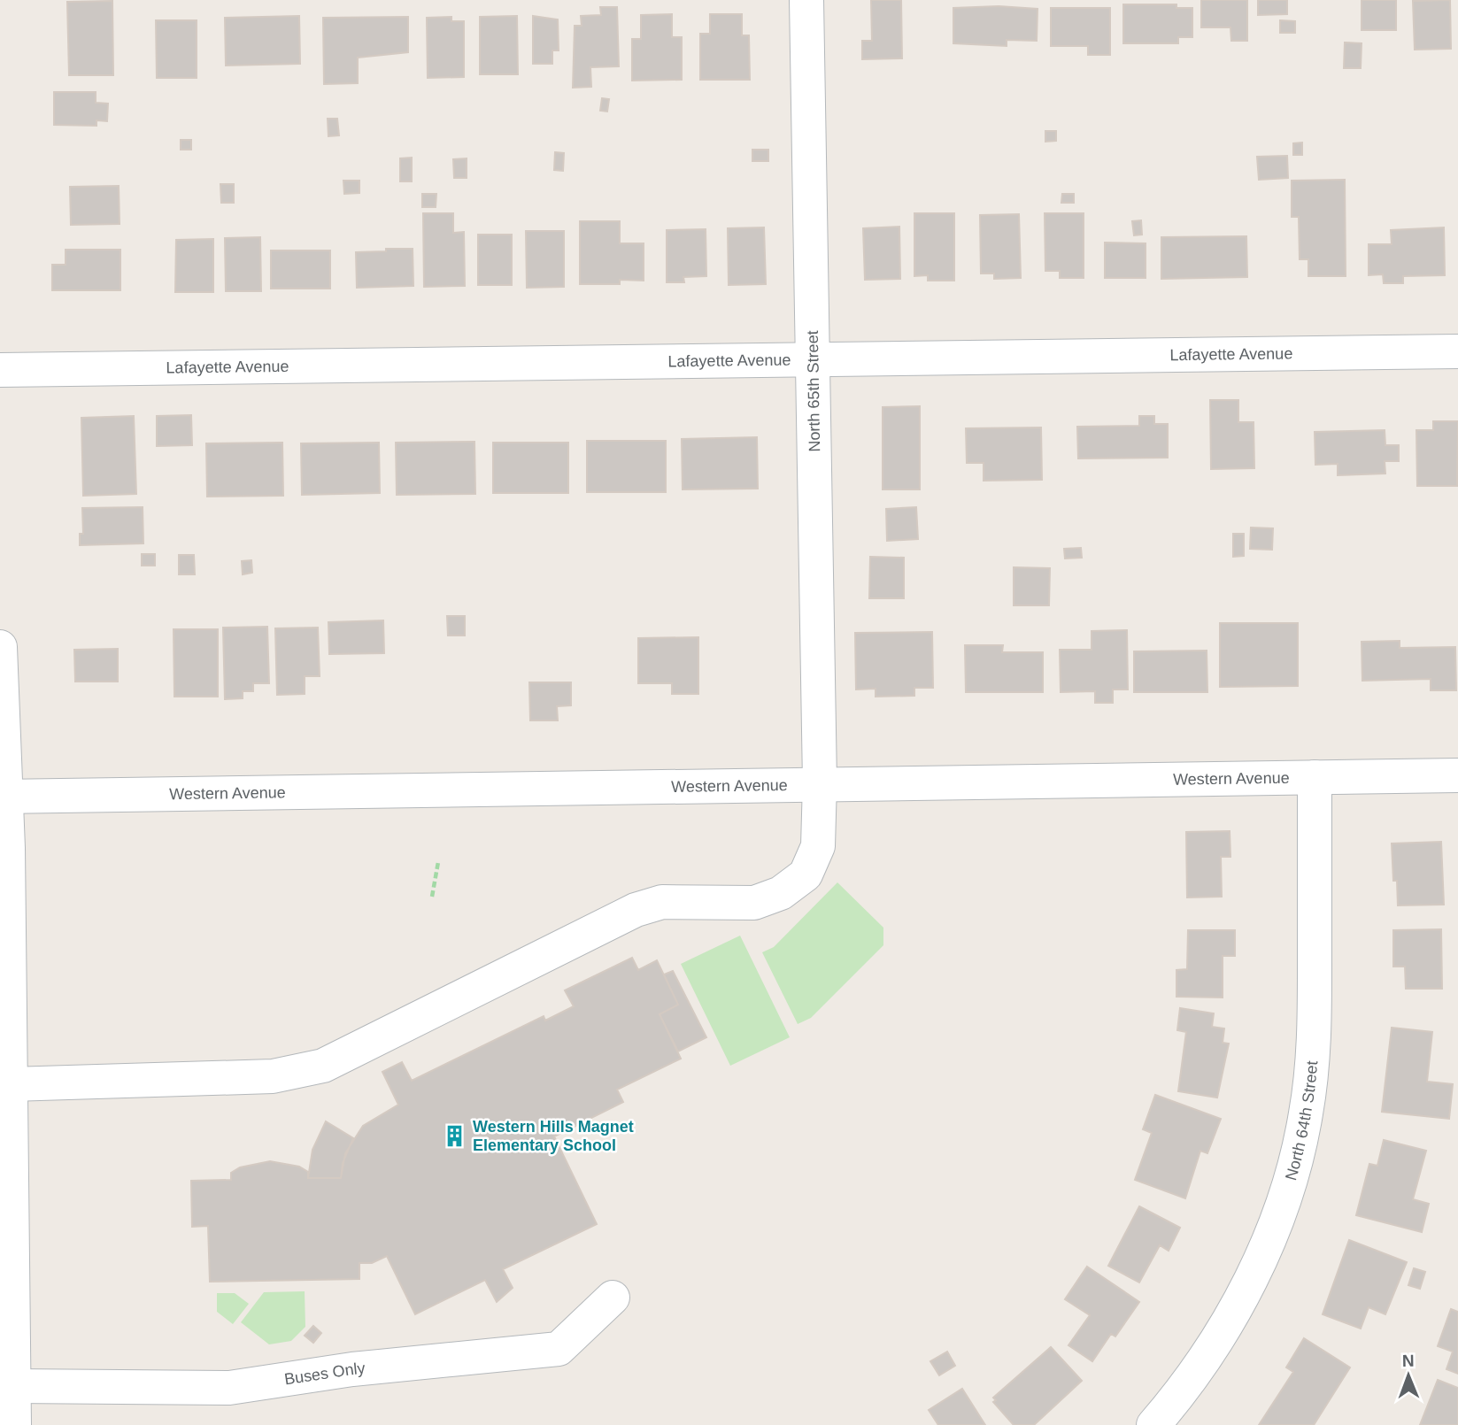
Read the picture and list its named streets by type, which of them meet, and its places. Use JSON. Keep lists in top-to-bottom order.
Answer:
{
  "streets": {
    "street": [
      "Lafayette Avenue",
      "North 65th Street",
      "Western Avenue",
      "North 64th Street",
      "Buses Only"
    ]
  },
  "crossings": [
    ["Lafayette Avenue", "North 65th Street"],
    ["North 65th Street", "Western Avenue"],
    ["Western Avenue", "North 64th Street"]
  ],
  "places": {
    "building": ["Western Hills Magnet Elementary School"]
  },
  "north": "top"
}
